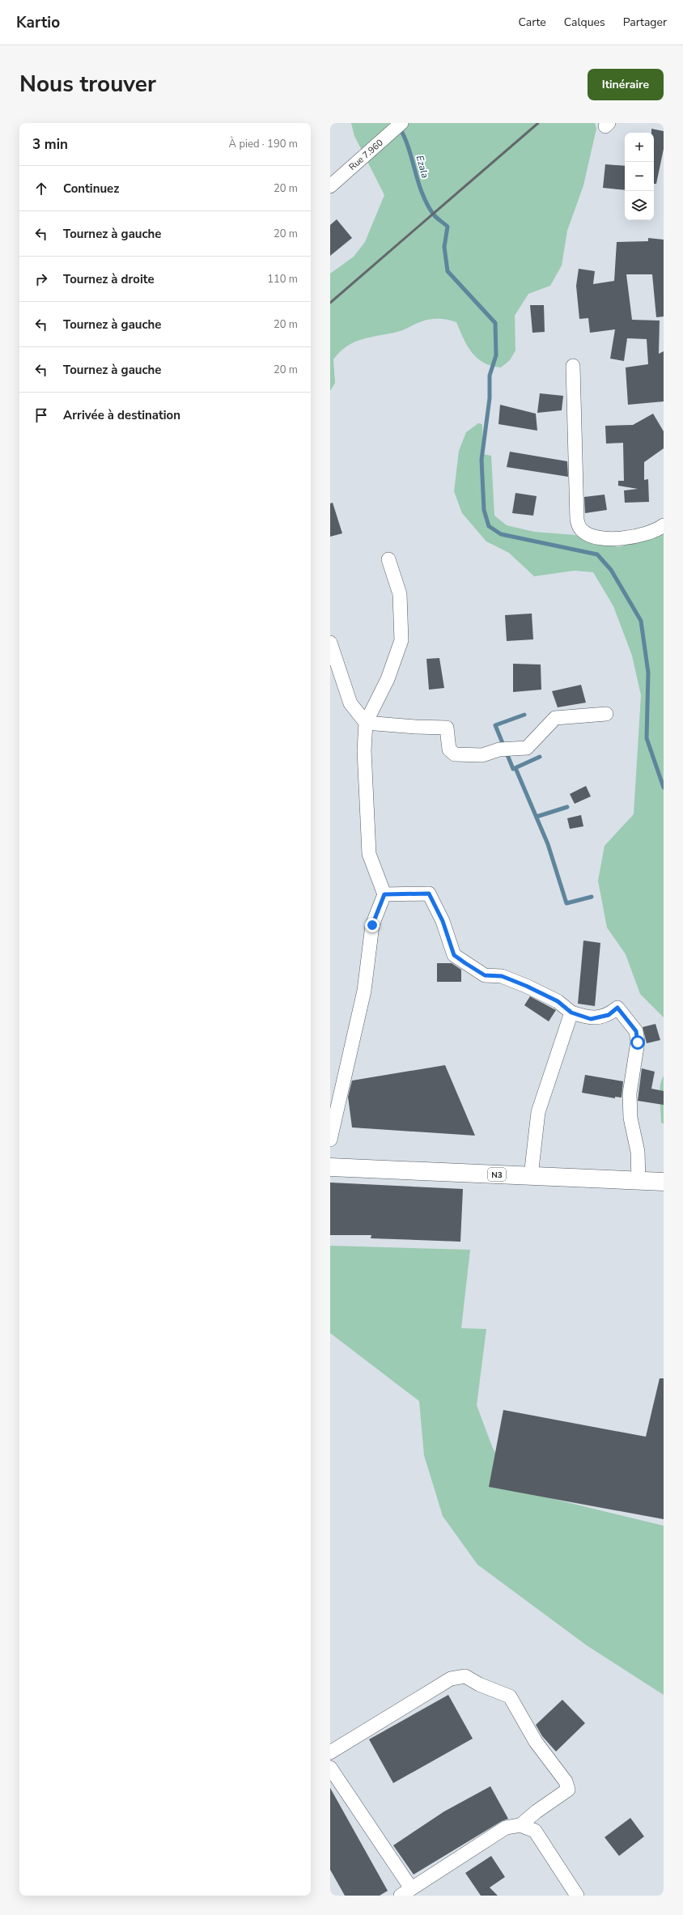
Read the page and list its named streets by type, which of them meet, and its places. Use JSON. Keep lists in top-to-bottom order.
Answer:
{
  "streets": {
    "highway": ["N3"],
    "street": ["Rue 7.960"]
  },
  "water": ["Ezala"],
  "page": {
    "header": "Kartio",
    "nav": ["Carte", "Calques", "Partager"],
    "title": "Nous trouver",
    "buttons": "Itinéraire",
    "heading": ["3 min", "À pied · 190 m"],
    "map_buttons": ["+", "−"],
    "list": [
      ["Continuez", "20 m"],
      ["Tournez à gauche", "20 m"],
      ["Tournez à droite", "110 m"],
      ["Tournez à gauche", "20 m"],
      ["Tournez à gauche", "20 m"],
      "Arrivée à destination"
    ]
  }
}
